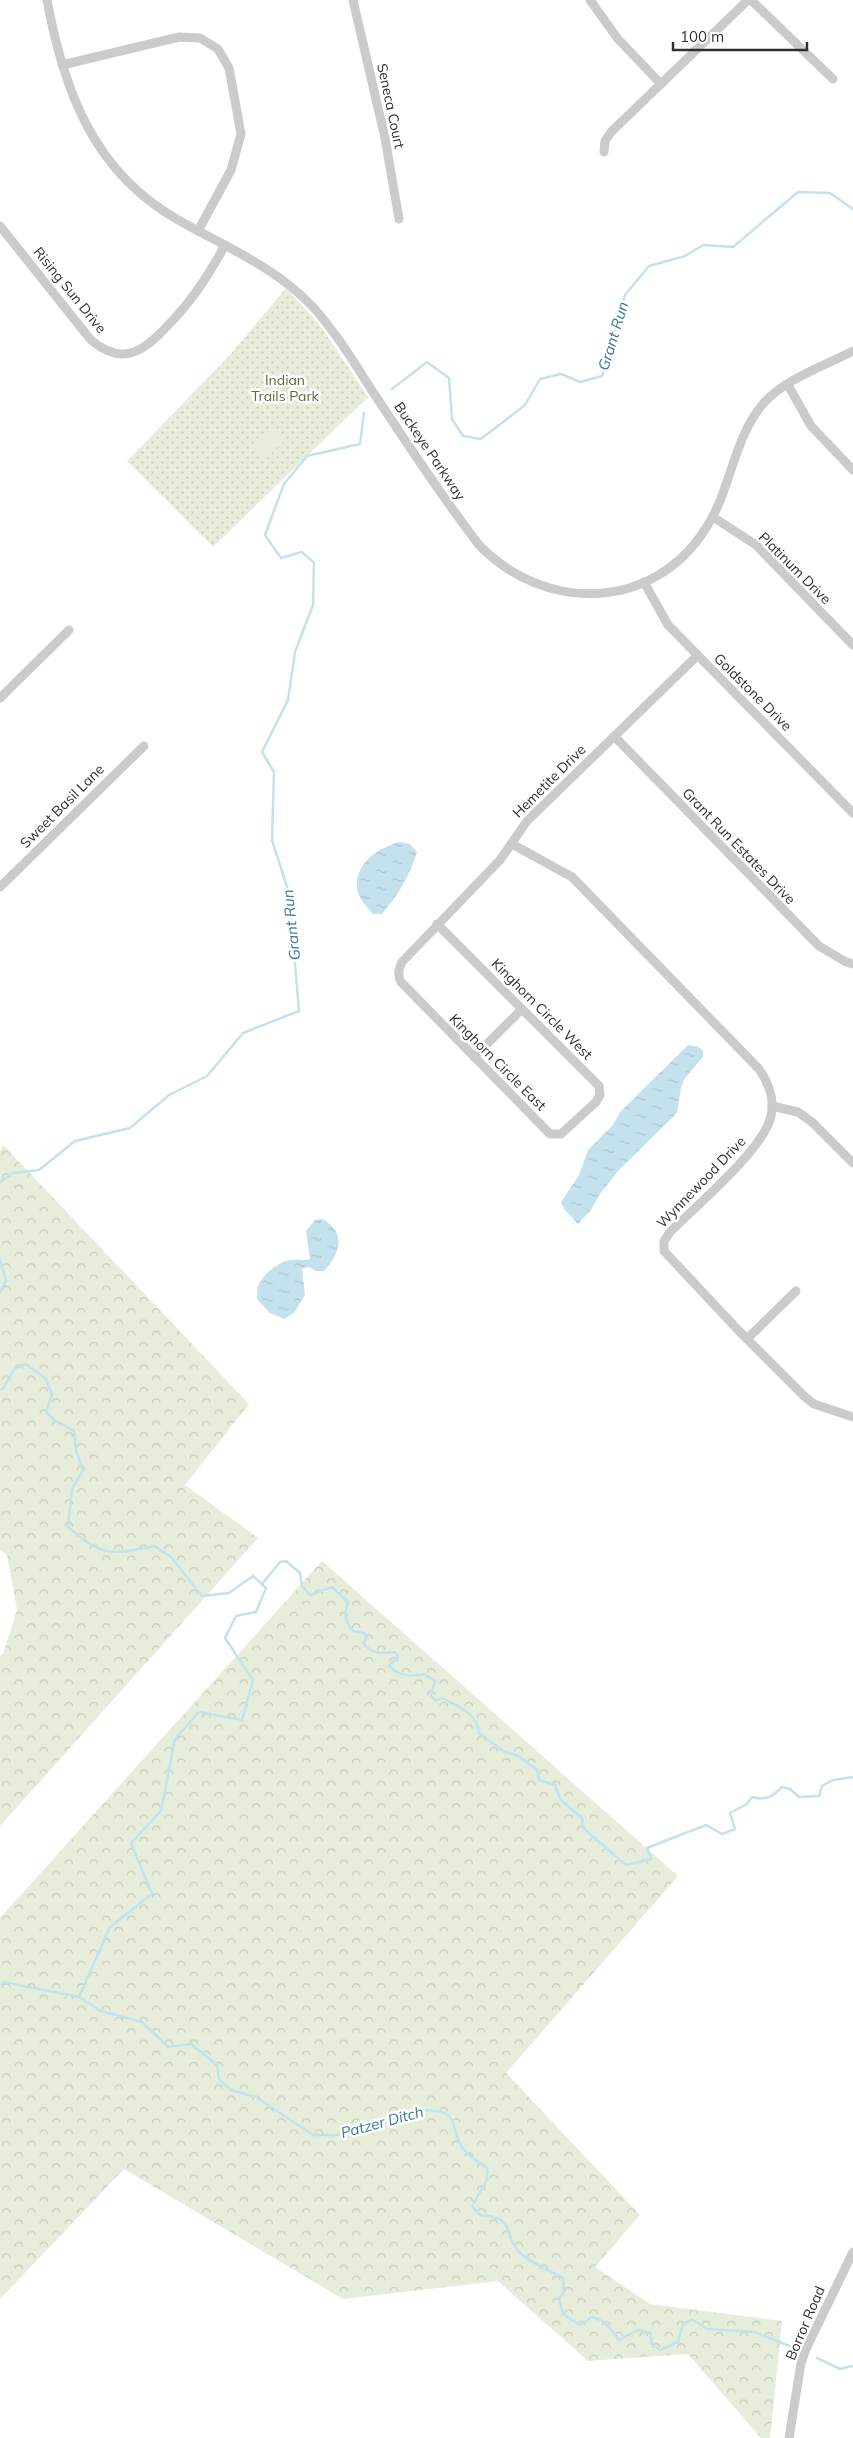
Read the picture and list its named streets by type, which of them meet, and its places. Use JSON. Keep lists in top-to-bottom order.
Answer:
{
  "streets": {
    "street": [
      "Seneca Court",
      "Rising Sun Drive",
      "Buckeye Parkway",
      "Platinum Drive",
      "Goldstone Drive",
      "Hemetite Drive",
      "Sweet Basil Lane",
      "Grant Run Estates Drive",
      "Kinghorn Circle West",
      "Kinghorn Circle East",
      "Wynnewood Drive",
      "Borror Road"
    ]
  },
  "crossings": [
    ["Rising Sun Drive", "Buckeye Parkway"],
    ["Buckeye Parkway", "Platinum Drive"],
    ["Buckeye Parkway", "Goldstone Drive"],
    ["Goldstone Drive", "Hemetite Drive"],
    ["Hemetite Drive", "Grant Run Estates Drive"],
    ["Hemetite Drive", "Kinghorn Circle West"],
    ["Hemetite Drive", "Kinghorn Circle East"],
    ["Hemetite Drive", "Wynnewood Drive"],
    ["Kinghorn Circle West", "Kinghorn Circle East"]
  ],
  "water": ["Grant Run", "Patzer Ditch"],
  "parks": ["Indian Trails Park"],
  "scale_bar": "100 m"
}
